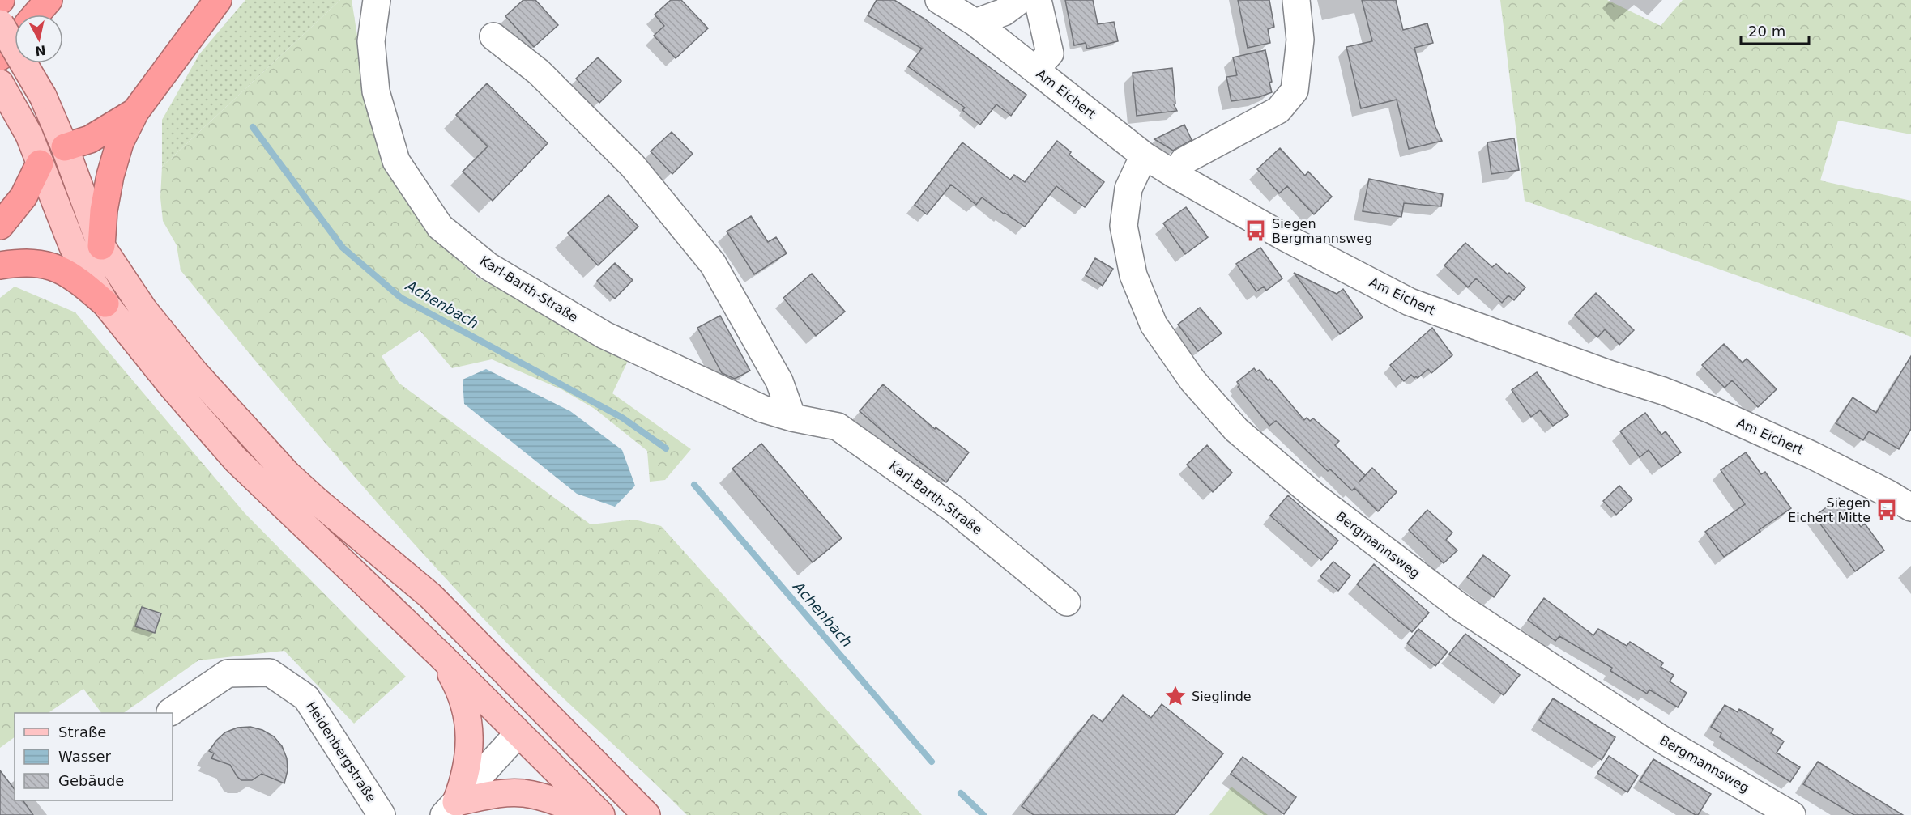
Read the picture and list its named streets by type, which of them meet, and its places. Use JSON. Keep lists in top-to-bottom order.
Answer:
{
  "streets": {
    "street": [
      "Am Eichert",
      "Karl-Barth-Straße",
      "Bergmannsweg",
      "Heidenbergstraße"
    ]
  },
  "crossings": [
    ["Am Eichert", "Bergmannsweg"]
  ],
  "water": ["Achenbach"],
  "places": {
    "bus stop": ["Siegen Bergmannsweg", "Siegen Eichert Mitte"],
    "place": ["Sieglinde"]
  },
  "legend": ["Straße", "Wasser", "Gebäude"],
  "scale_bar": "20 m",
  "north": "bottom"
}
